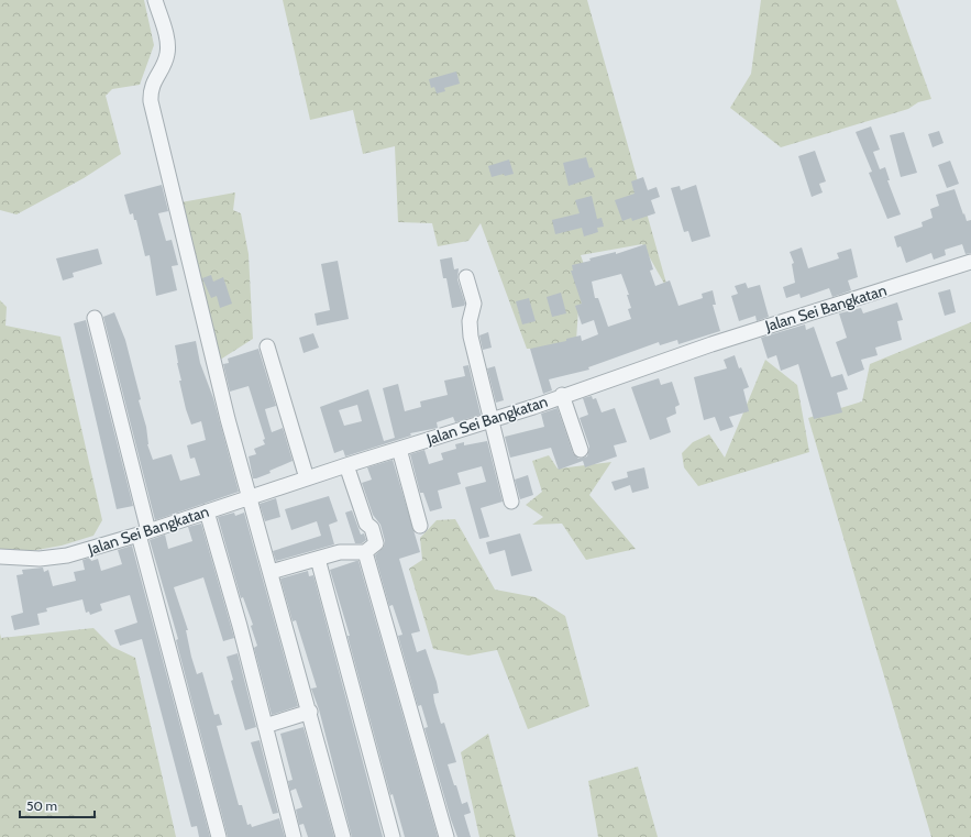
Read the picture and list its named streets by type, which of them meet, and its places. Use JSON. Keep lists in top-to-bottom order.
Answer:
{
  "streets": {
    "street": ["Jalan Sei Bangkatan"]
  },
  "scale_bar": "50 m"
}
